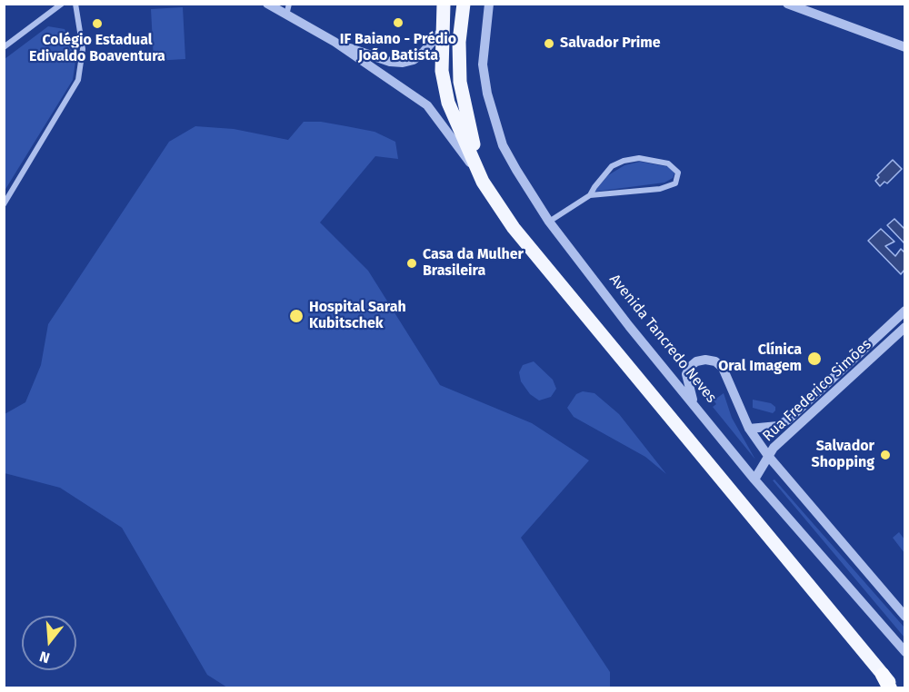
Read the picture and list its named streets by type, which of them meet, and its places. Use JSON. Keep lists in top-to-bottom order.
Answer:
{
  "streets": {
    "street": ["Avenida Tancredo Neves", "Rua Frederico Simões"]
  },
  "crossings": [
    ["Avenida Tancredo Neves", "Rua Frederico Simões"]
  ],
  "places": [
    "IF Baiano - Prédio João Batista",
    "Colégio Estadual Edivaldo Boaventura",
    "Salvador Prime",
    "Casa da Mulher Brasileira",
    "Hospital Sarah Kubitschek",
    "Clínica Oral Imagem",
    "Salvador Shopping"
  ],
  "north": "bottom"
}
